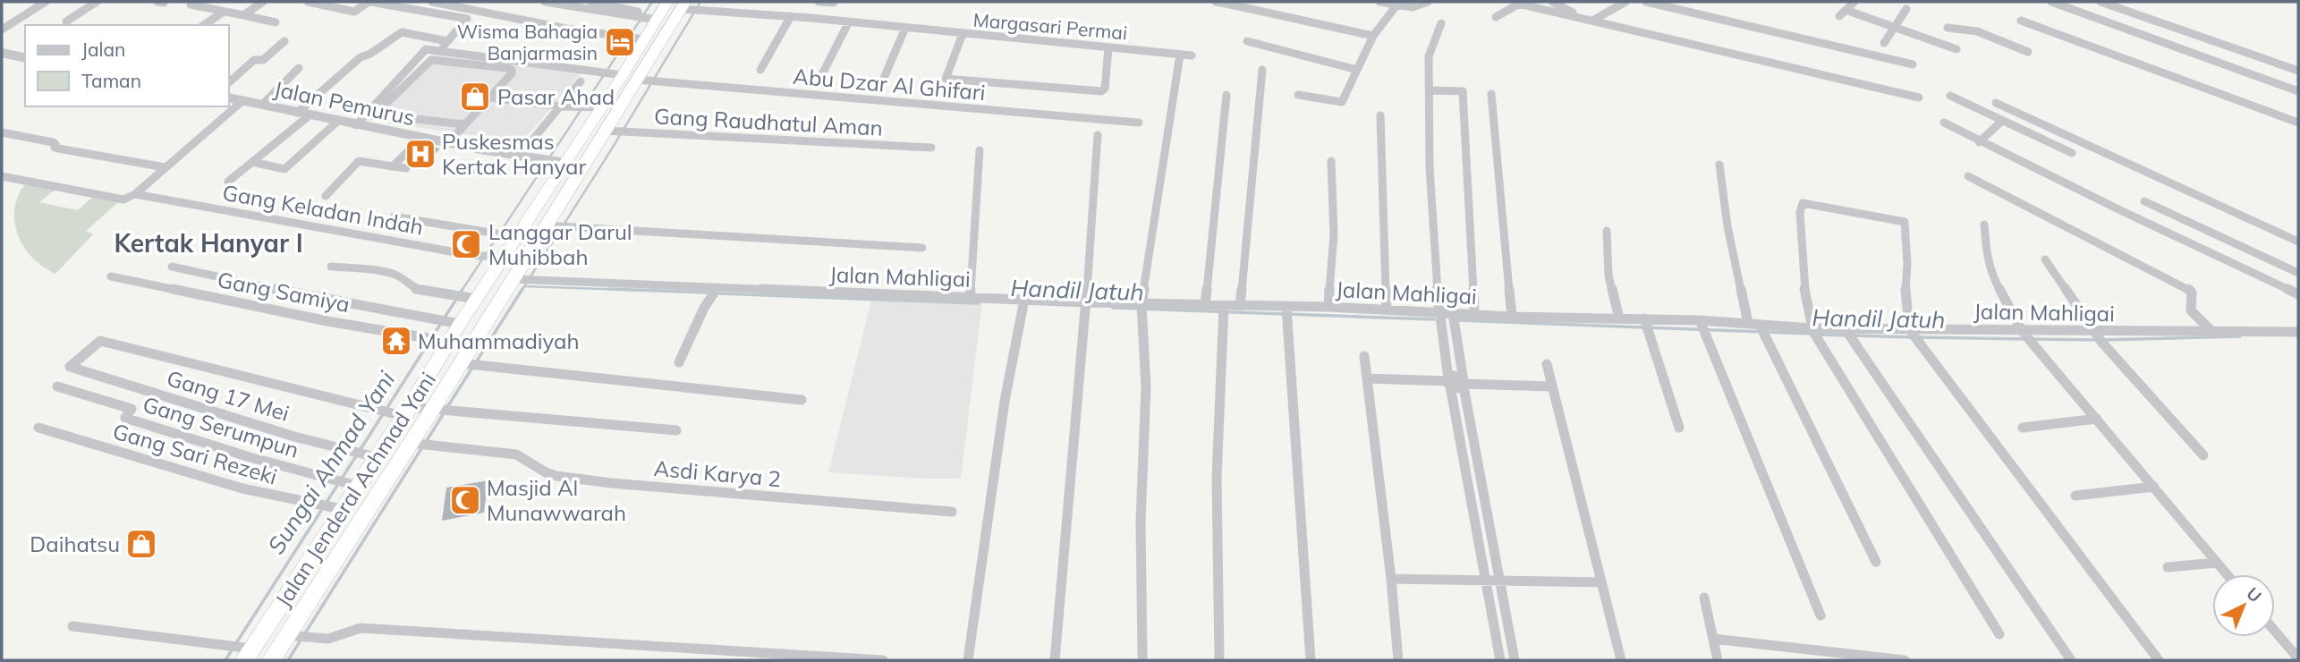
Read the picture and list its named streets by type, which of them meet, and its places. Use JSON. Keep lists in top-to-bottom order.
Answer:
{
  "streets": {
    "highway": ["Jalan Jenderal Achmad Yani"],
    "street": [
      "Margasari Permai",
      "Abu Dzar Al Ghifari",
      "Jalan Pemurus",
      "Gang Raudhatul Aman",
      "Gang Keladan Indah",
      "Jalan Mahligai",
      "Gang Samiya",
      "Gang 17 Mei",
      "Gang Serumpun",
      "Gang Sari Rezeki",
      "Asdi Karya 2"
    ]
  },
  "crossings": [
    ["Margasari Permai", "Jalan Jenderal Achmad Yani"],
    ["Abu Dzar Al Ghifari", "Jalan Jenderal Achmad Yani"],
    ["Jalan Pemurus", "Jalan Jenderal Achmad Yani"],
    ["Gang Raudhatul Aman", "Jalan Jenderal Achmad Yani"],
    ["Gang Keladan Indah", "Jalan Jenderal Achmad Yani"],
    ["Jalan Mahligai", "Jalan Jenderal Achmad Yani"],
    ["Gang Samiya", "Jalan Jenderal Achmad Yani"],
    ["Gang 17 Mei", "Jalan Jenderal Achmad Yani"],
    ["Gang Serumpun", "Jalan Jenderal Achmad Yani"],
    ["Gang Sari Rezeki", "Jalan Jenderal Achmad Yani"],
    ["Asdi Karya 2", "Jalan Jenderal Achmad Yani"]
  ],
  "districts": ["Kertak Hanyar I"],
  "water": ["Handil Jatuh", "Sungai Ahmad Yani"],
  "places": {
    "hotel": ["Wisma Bahagia Banjarmasin"],
    "shop": ["Pasar Ahad", "Daihatsu"],
    "hospital": ["Puskesmas Kertak Hanyar"],
    "mosque": ["Langgar Darul Muhibbah", "Masjid Al Munawwarah"],
    "temple": ["Muhammadiyah"]
  },
  "legend": ["Jalan", "Taman"],
  "north": "top right"
}
